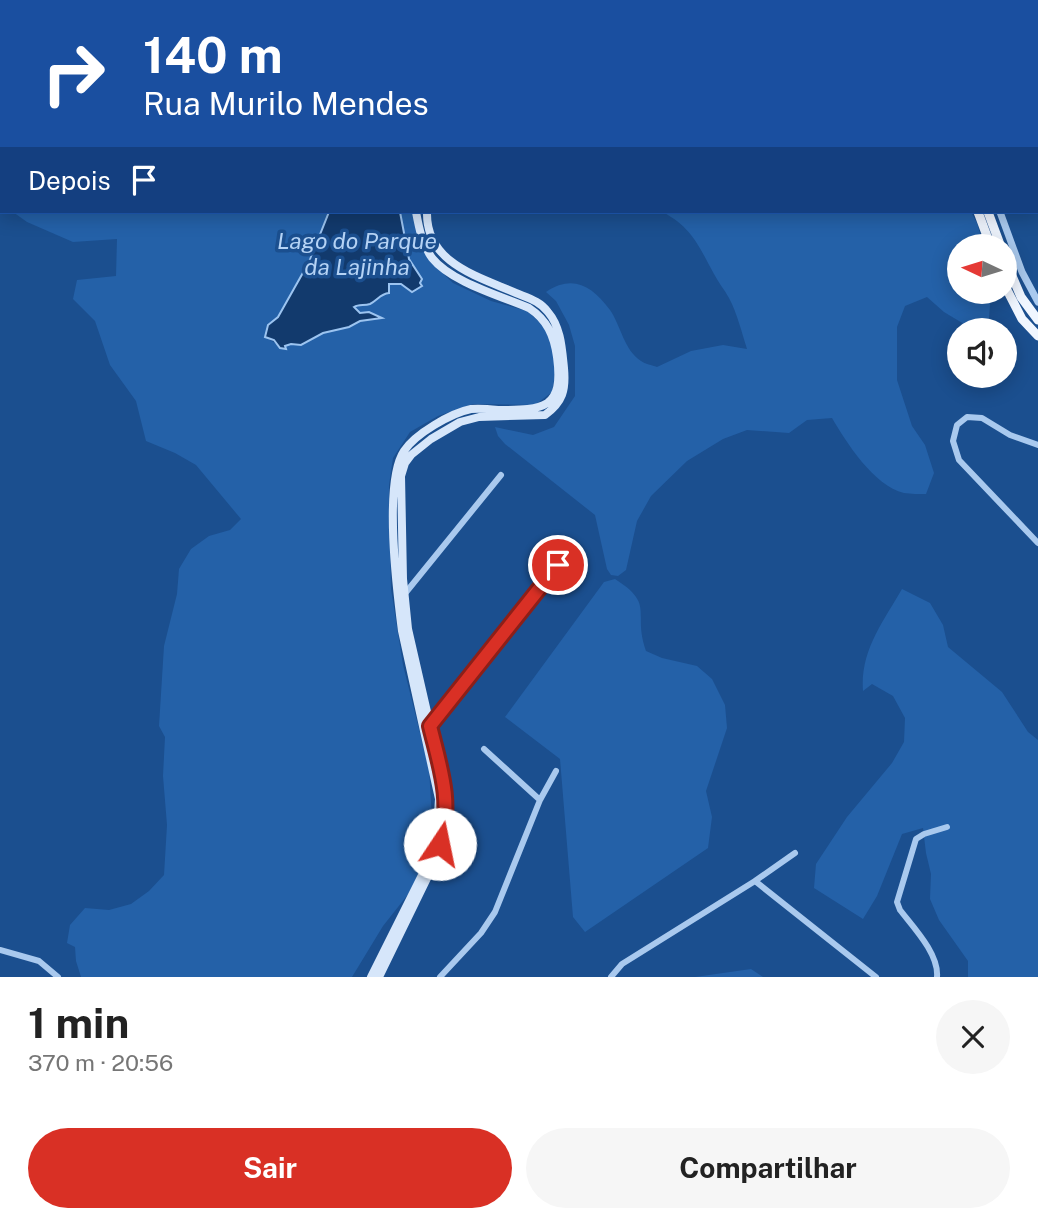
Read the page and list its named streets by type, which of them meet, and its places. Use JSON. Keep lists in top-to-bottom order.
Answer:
{
  "water": ["Lago do Parque da Lajinha"],
  "north": "left",
  "page": {
    "turn": ["140 m", "Rua Murilo Mendes"],
    "then": "Depois",
    "heading": ["1 min", "370 m · 20:56"],
    "buttons": ["Sair", "Compartilhar"]
  }
}
